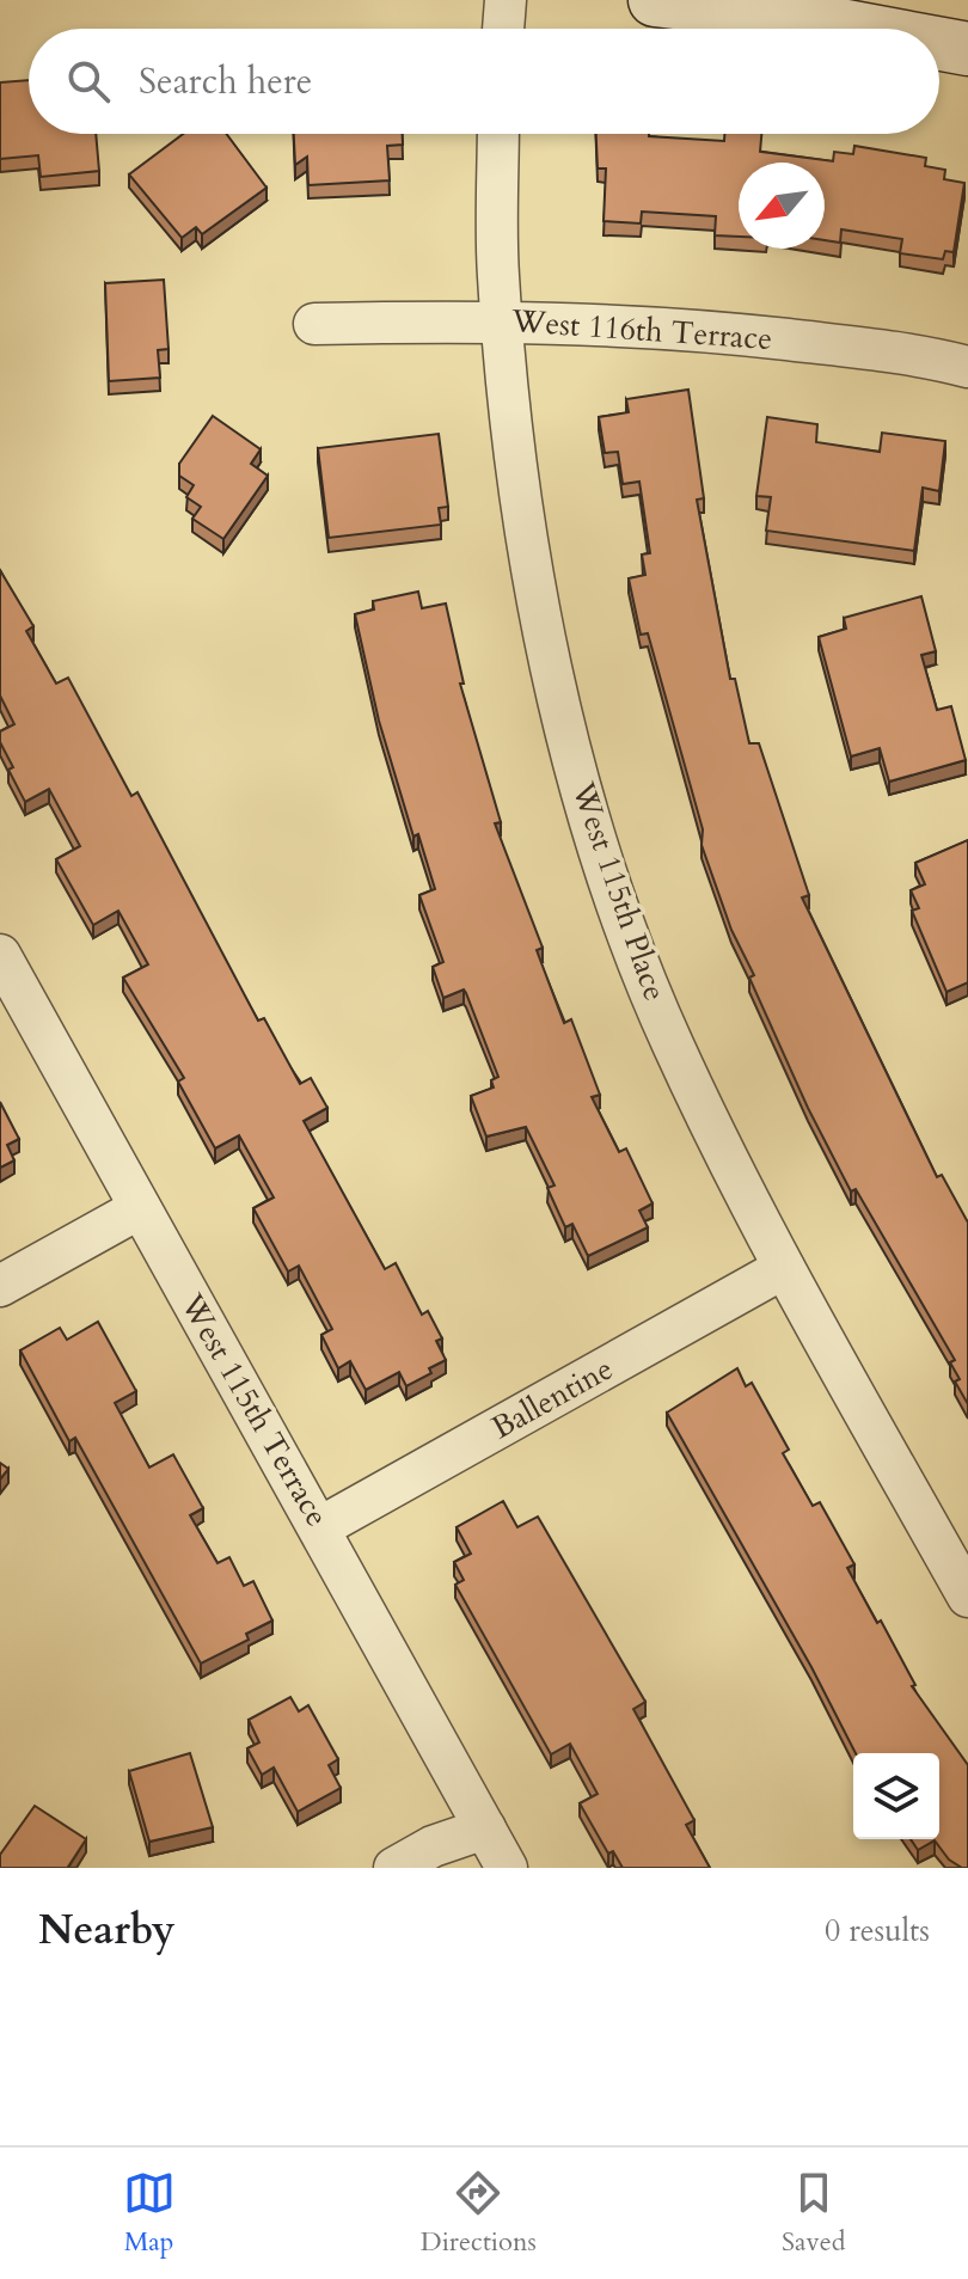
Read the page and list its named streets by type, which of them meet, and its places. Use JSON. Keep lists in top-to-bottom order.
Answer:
{
  "streets": {
    "street": [
      "West 116th Terrace",
      "West 115th Place",
      "Ballentine",
      "West 115th Terrace"
    ]
  },
  "crossings": [
    ["West 116th Terrace", "West 115th Place"],
    ["West 115th Place", "Ballentine"],
    ["Ballentine", "West 115th Terrace"]
  ],
  "north": "bottom left",
  "page": {
    "search": "Search here",
    "heading": ["Nearby", "0 results"],
    "nav": ["Map", "Directions", "Saved"]
  }
}
